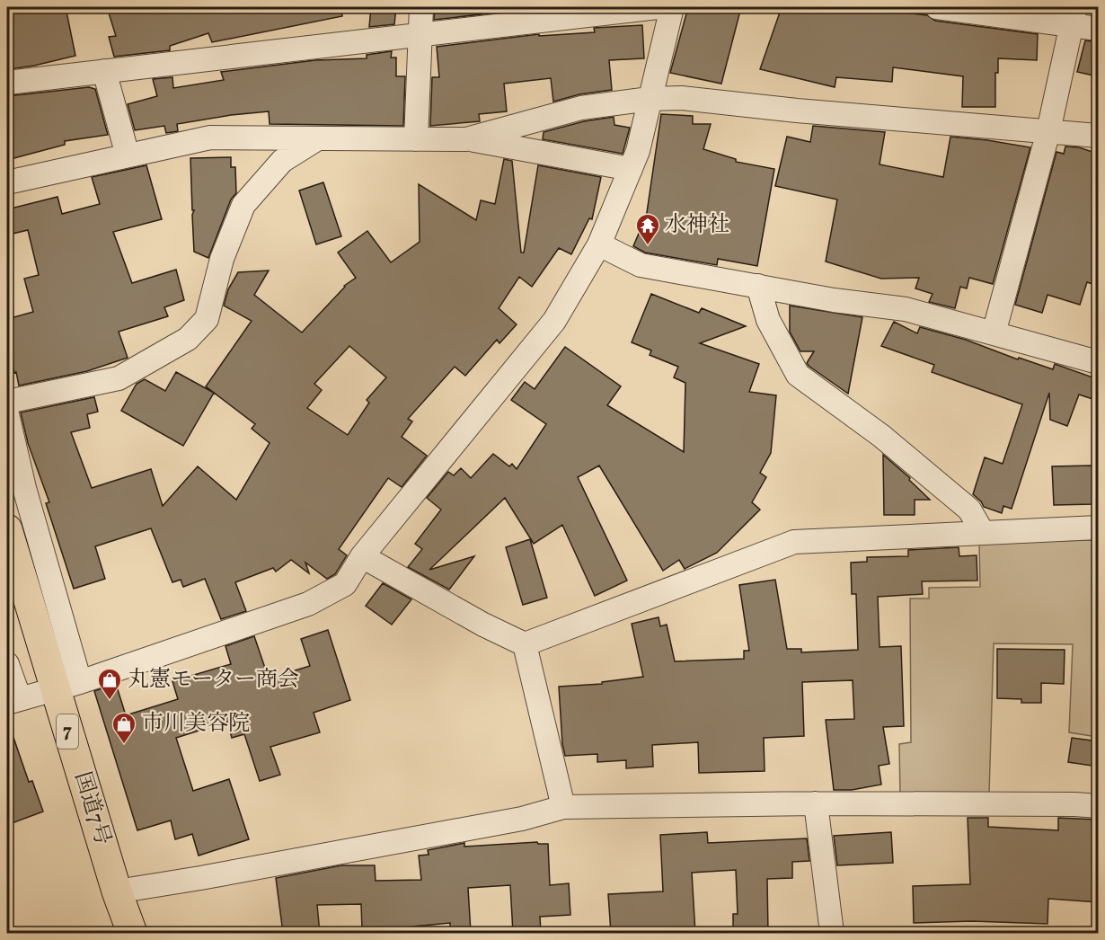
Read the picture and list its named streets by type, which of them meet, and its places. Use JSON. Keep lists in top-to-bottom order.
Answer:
{
  "streets": {
    "highway": ["7", "国道7号"]
  },
  "places": {
    "temple": ["水神社"],
    "shop": ["丸憲モーター商会", "市川美容院"]
  }
}
